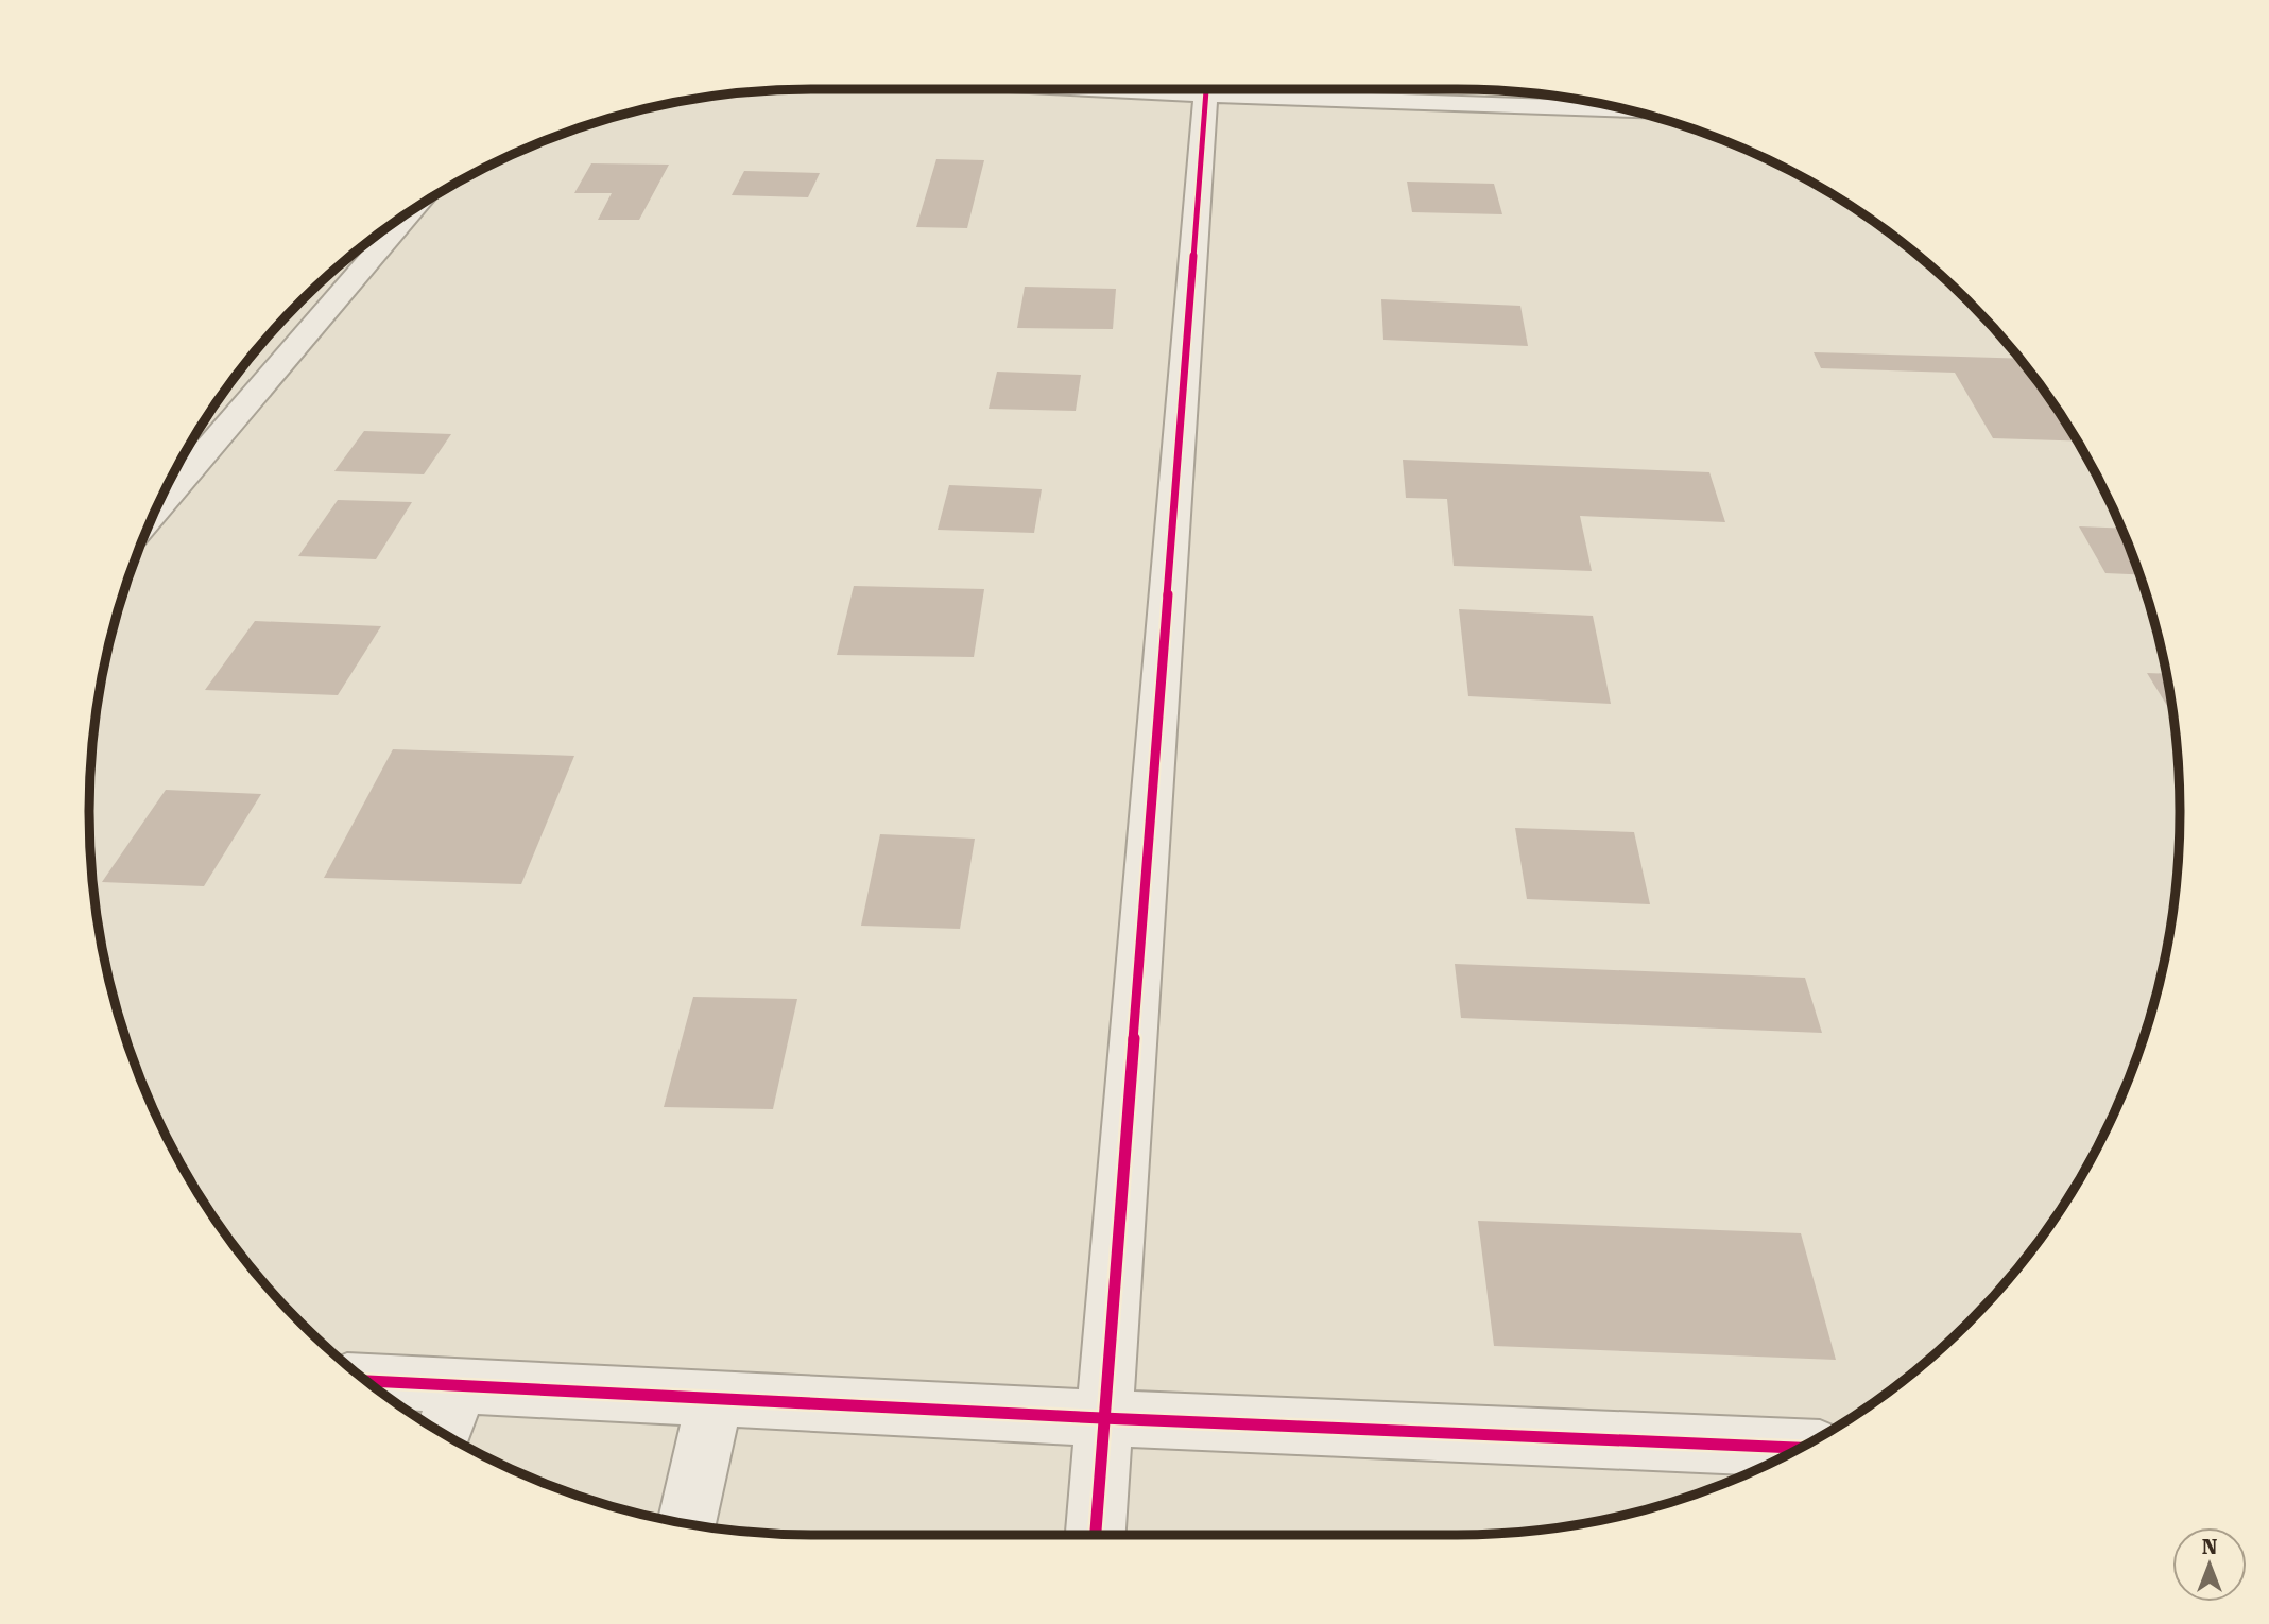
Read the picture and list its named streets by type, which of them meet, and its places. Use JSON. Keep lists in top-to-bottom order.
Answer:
{
  "north": "top"
}
